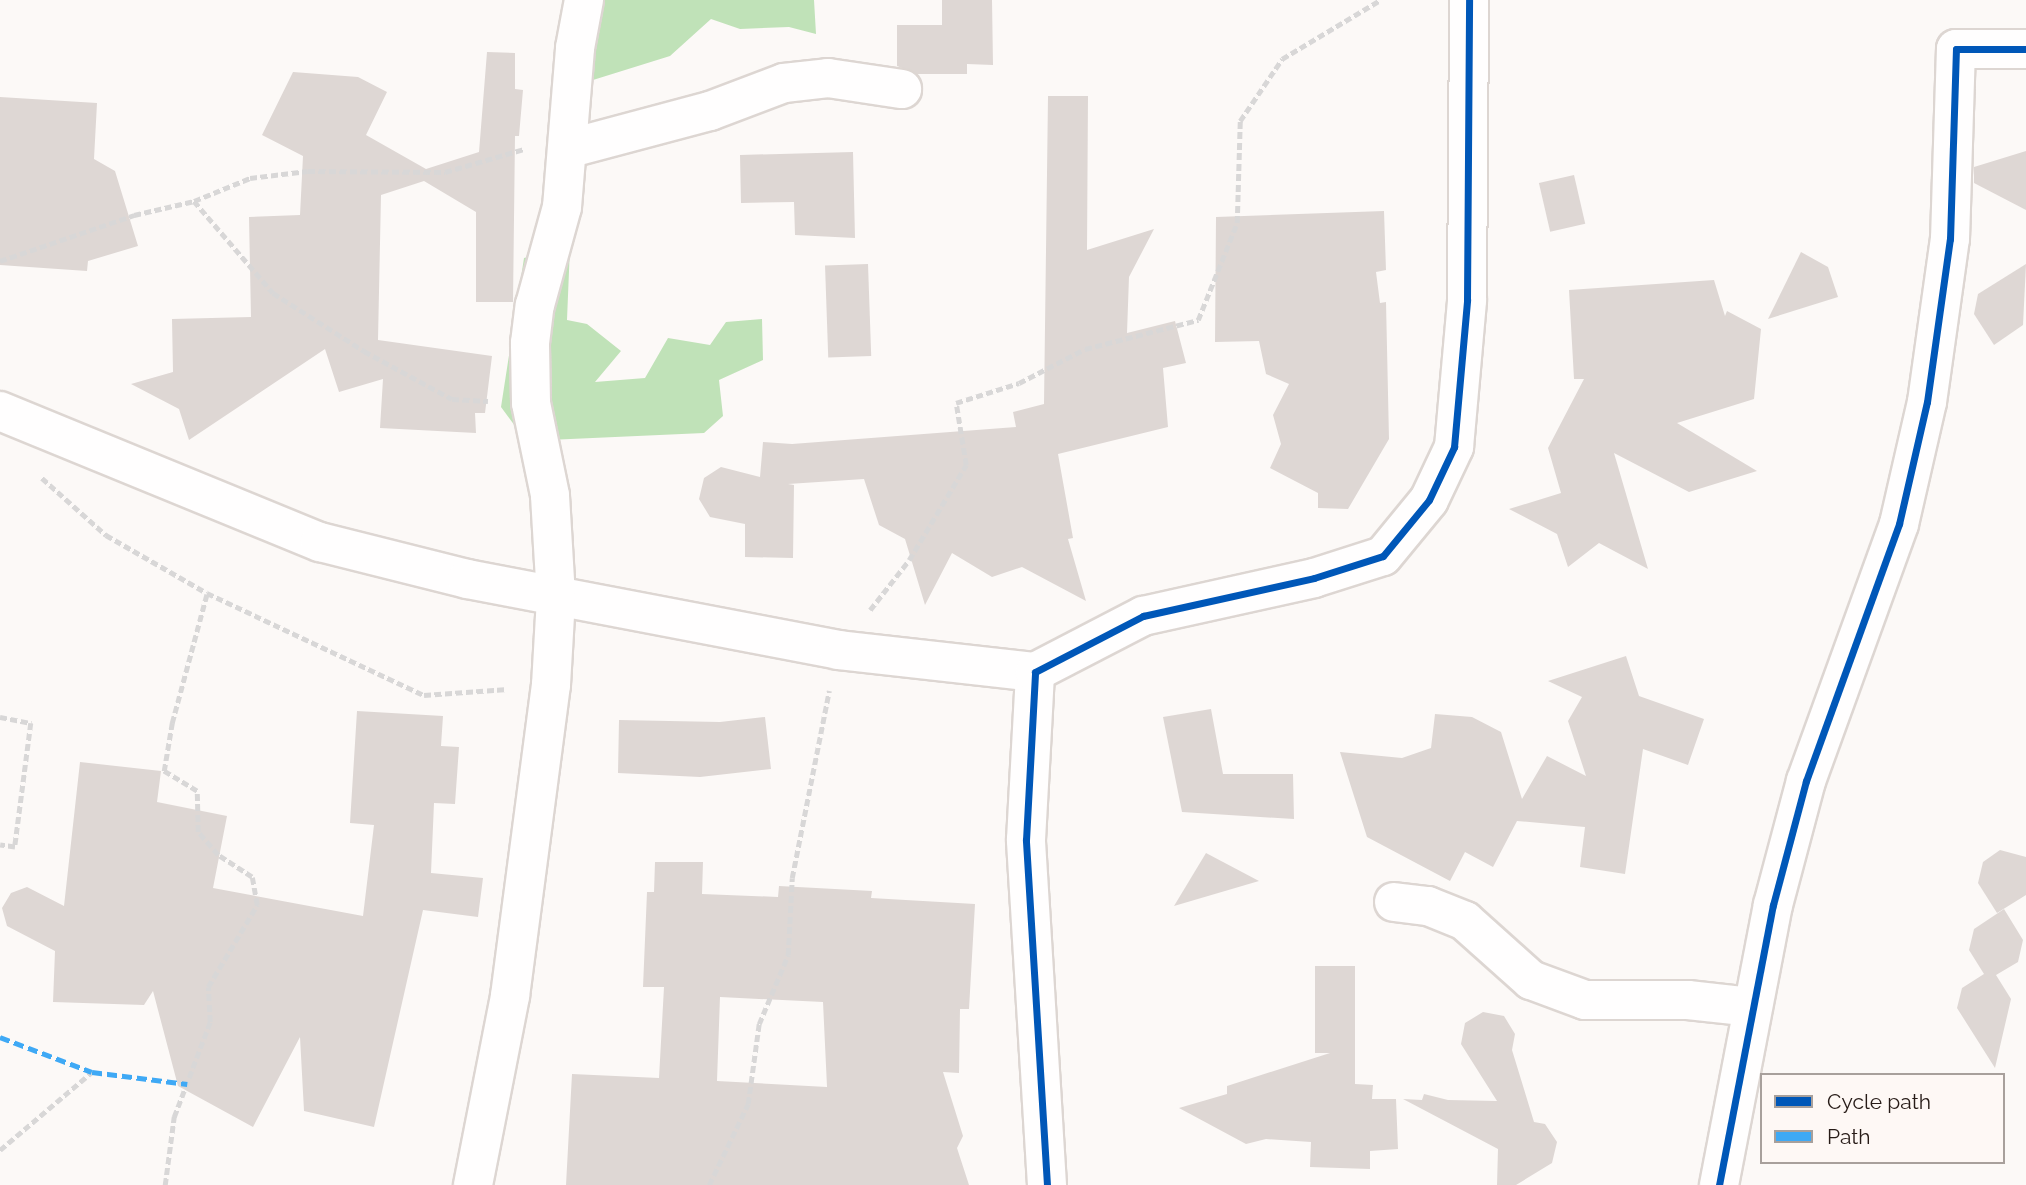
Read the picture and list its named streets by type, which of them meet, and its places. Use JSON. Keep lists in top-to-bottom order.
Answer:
{
  "legend": ["Cycle path", "Path"]
}
